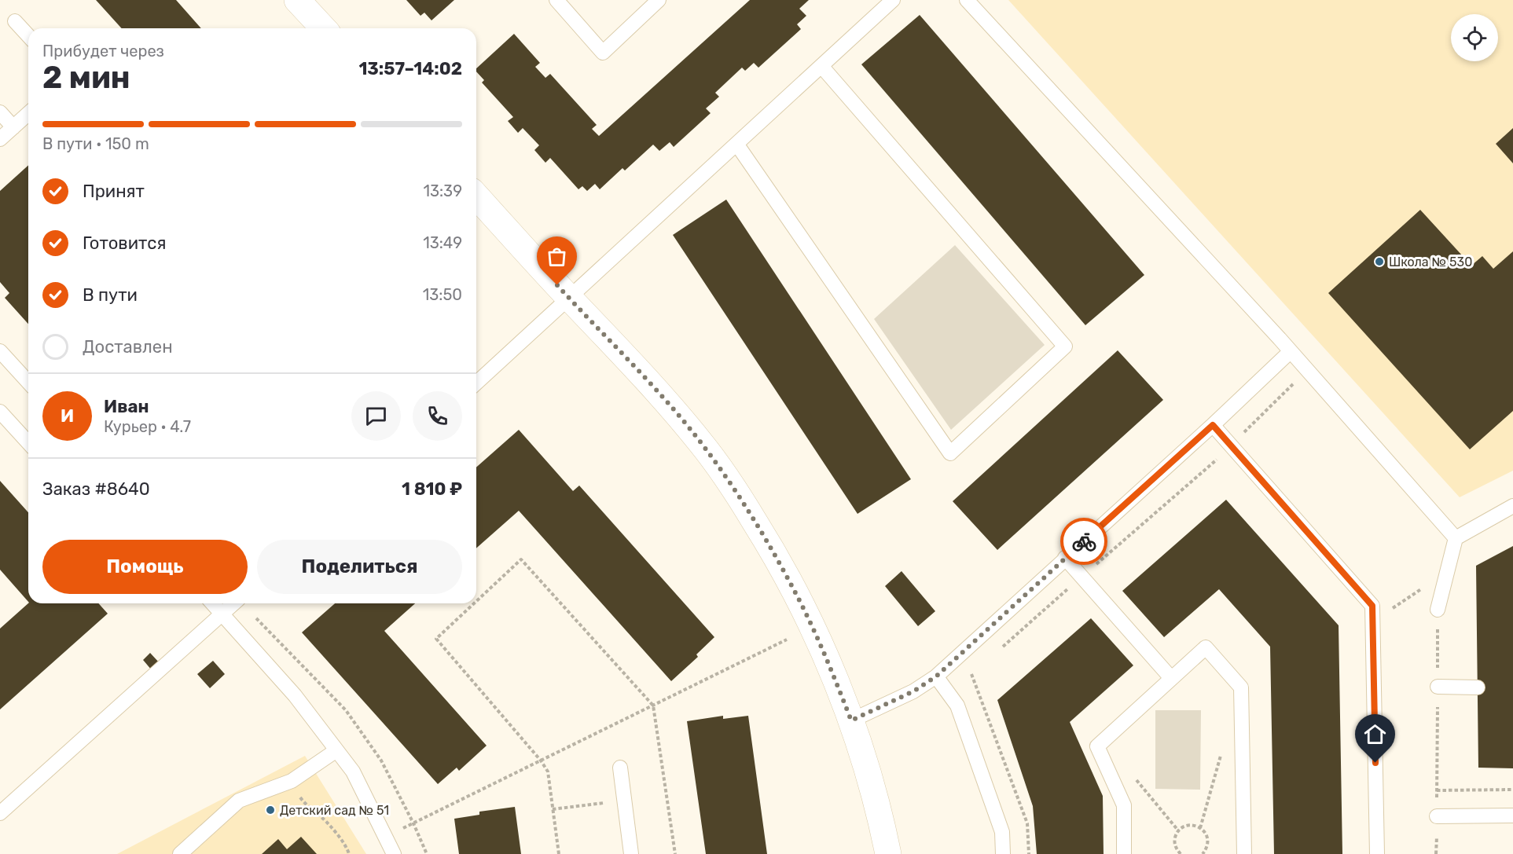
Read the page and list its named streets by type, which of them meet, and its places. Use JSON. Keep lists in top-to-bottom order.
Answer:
{
  "places": ["Школа № 530", "Детский сад № 51"],
  "page": {
    "heading": ["2 мин", "Прибудет через", "13:57–14:02"],
    "panel": [
      "Иван",
      "Курьер · 4.7",
      "Заказ #8640",
      "1 810 ₽"
    ],
    "bar": "В пути · 150 m",
    "list": [
      ["Принят", "13:39"],
      ["Готовится", "13:49"],
      ["В пути", "13:50"],
      "Доставлен"
    ],
    "round": "И",
    "buttons": ["Помощь", "Поделиться"]
  }
}
